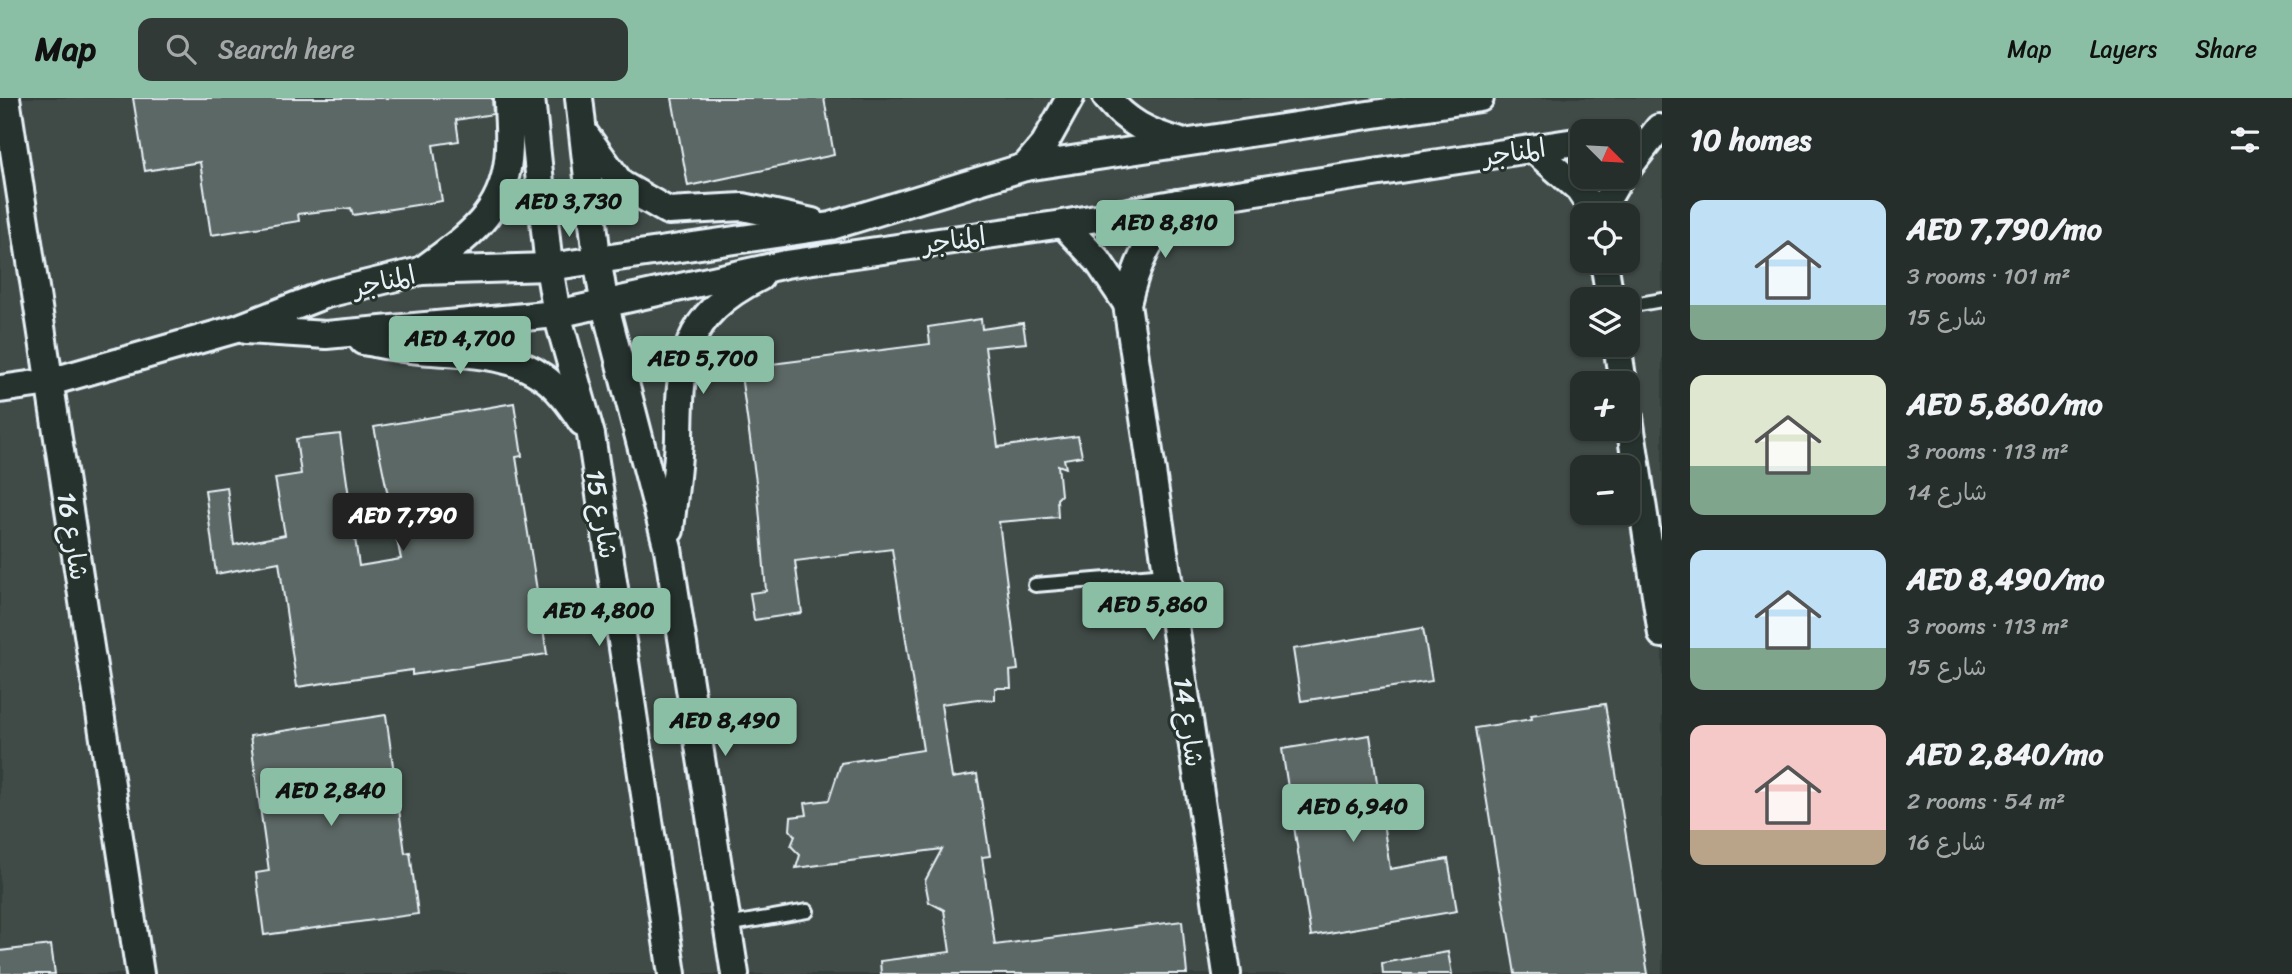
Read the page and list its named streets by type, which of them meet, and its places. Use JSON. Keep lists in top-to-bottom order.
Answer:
{
  "streets": {
    "street": [
      "المناجر",
      "شارع 15",
      "شارع 16",
      "شارع 14"
    ]
  },
  "crossings": [
    ["المناجر", "شارع 15"],
    ["المناجر", "شارع 16"],
    ["المناجر", "شارع 14"]
  ],
  "north": "bottom right",
  "page": {
    "header": "Map",
    "search": "Search here",
    "nav": ["Map", "Layers", "Share"],
    "heading": "10 homes",
    "map_buttons": ["+", "−"],
    "price": [
      "AED 3,730",
      "AED 8,810",
      "AED 4,700",
      "AED 5,700",
      "AED 7,790",
      "AED 5,860",
      "AED 4,800",
      "AED 8,490",
      "AED 2,840",
      "AED 6,940"
    ],
    "list": [
      {
        "name": "AED 7,790/mo",
        "note": "3 rooms · 101 m² · شارع 15"
      },
      {
        "name": "AED 5,860/mo",
        "note": "3 rooms · 113 m² · شارع 14"
      },
      {
        "name": "AED 8,490/mo",
        "note": "3 rooms · 113 m² · شارع 15"
      },
      {
        "name": "AED 2,840/mo",
        "note": "2 rooms · 54 m² · شارع 16"
      }
    ]
  }
}
